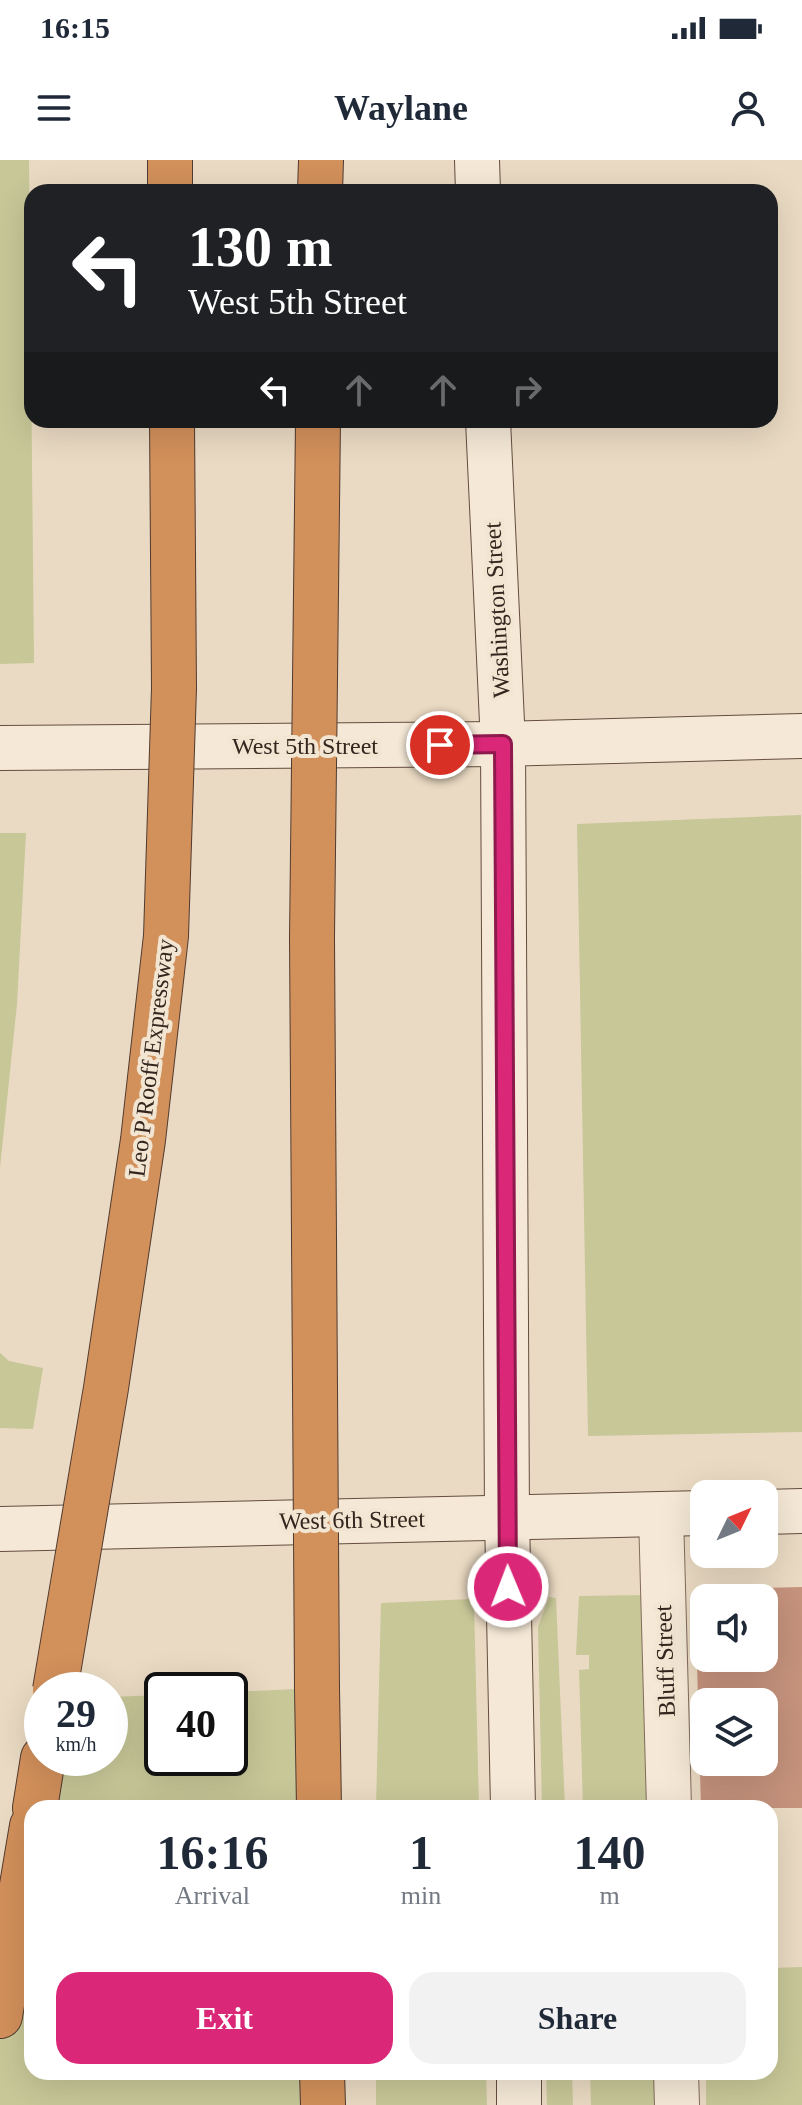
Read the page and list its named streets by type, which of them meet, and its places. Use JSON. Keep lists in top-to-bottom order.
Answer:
{
  "streets": {
    "highway": ["Leo P Rooff Expressway"],
    "street": [
      "Washington Street",
      "West 5th Street",
      "West 6th Street",
      "Bluff Street"
    ]
  },
  "crossings": [
    ["Washington Street", "West 5th Street"],
    ["Washington Street", "West 6th Street"],
    ["West 6th Street", "Bluff Street"]
  ],
  "north": "top right",
  "page": {
    "status": "16:15",
    "header": "Waylane",
    "turn": ["130 m", "West 5th Street"],
    "speed": "29 km/h",
    "limit": "40",
    "eta": [
      "16:16",
      "Arrival",
      "1",
      "min",
      "140",
      "m"
    ],
    "buttons": ["Exit", "Share"]
  }
}
